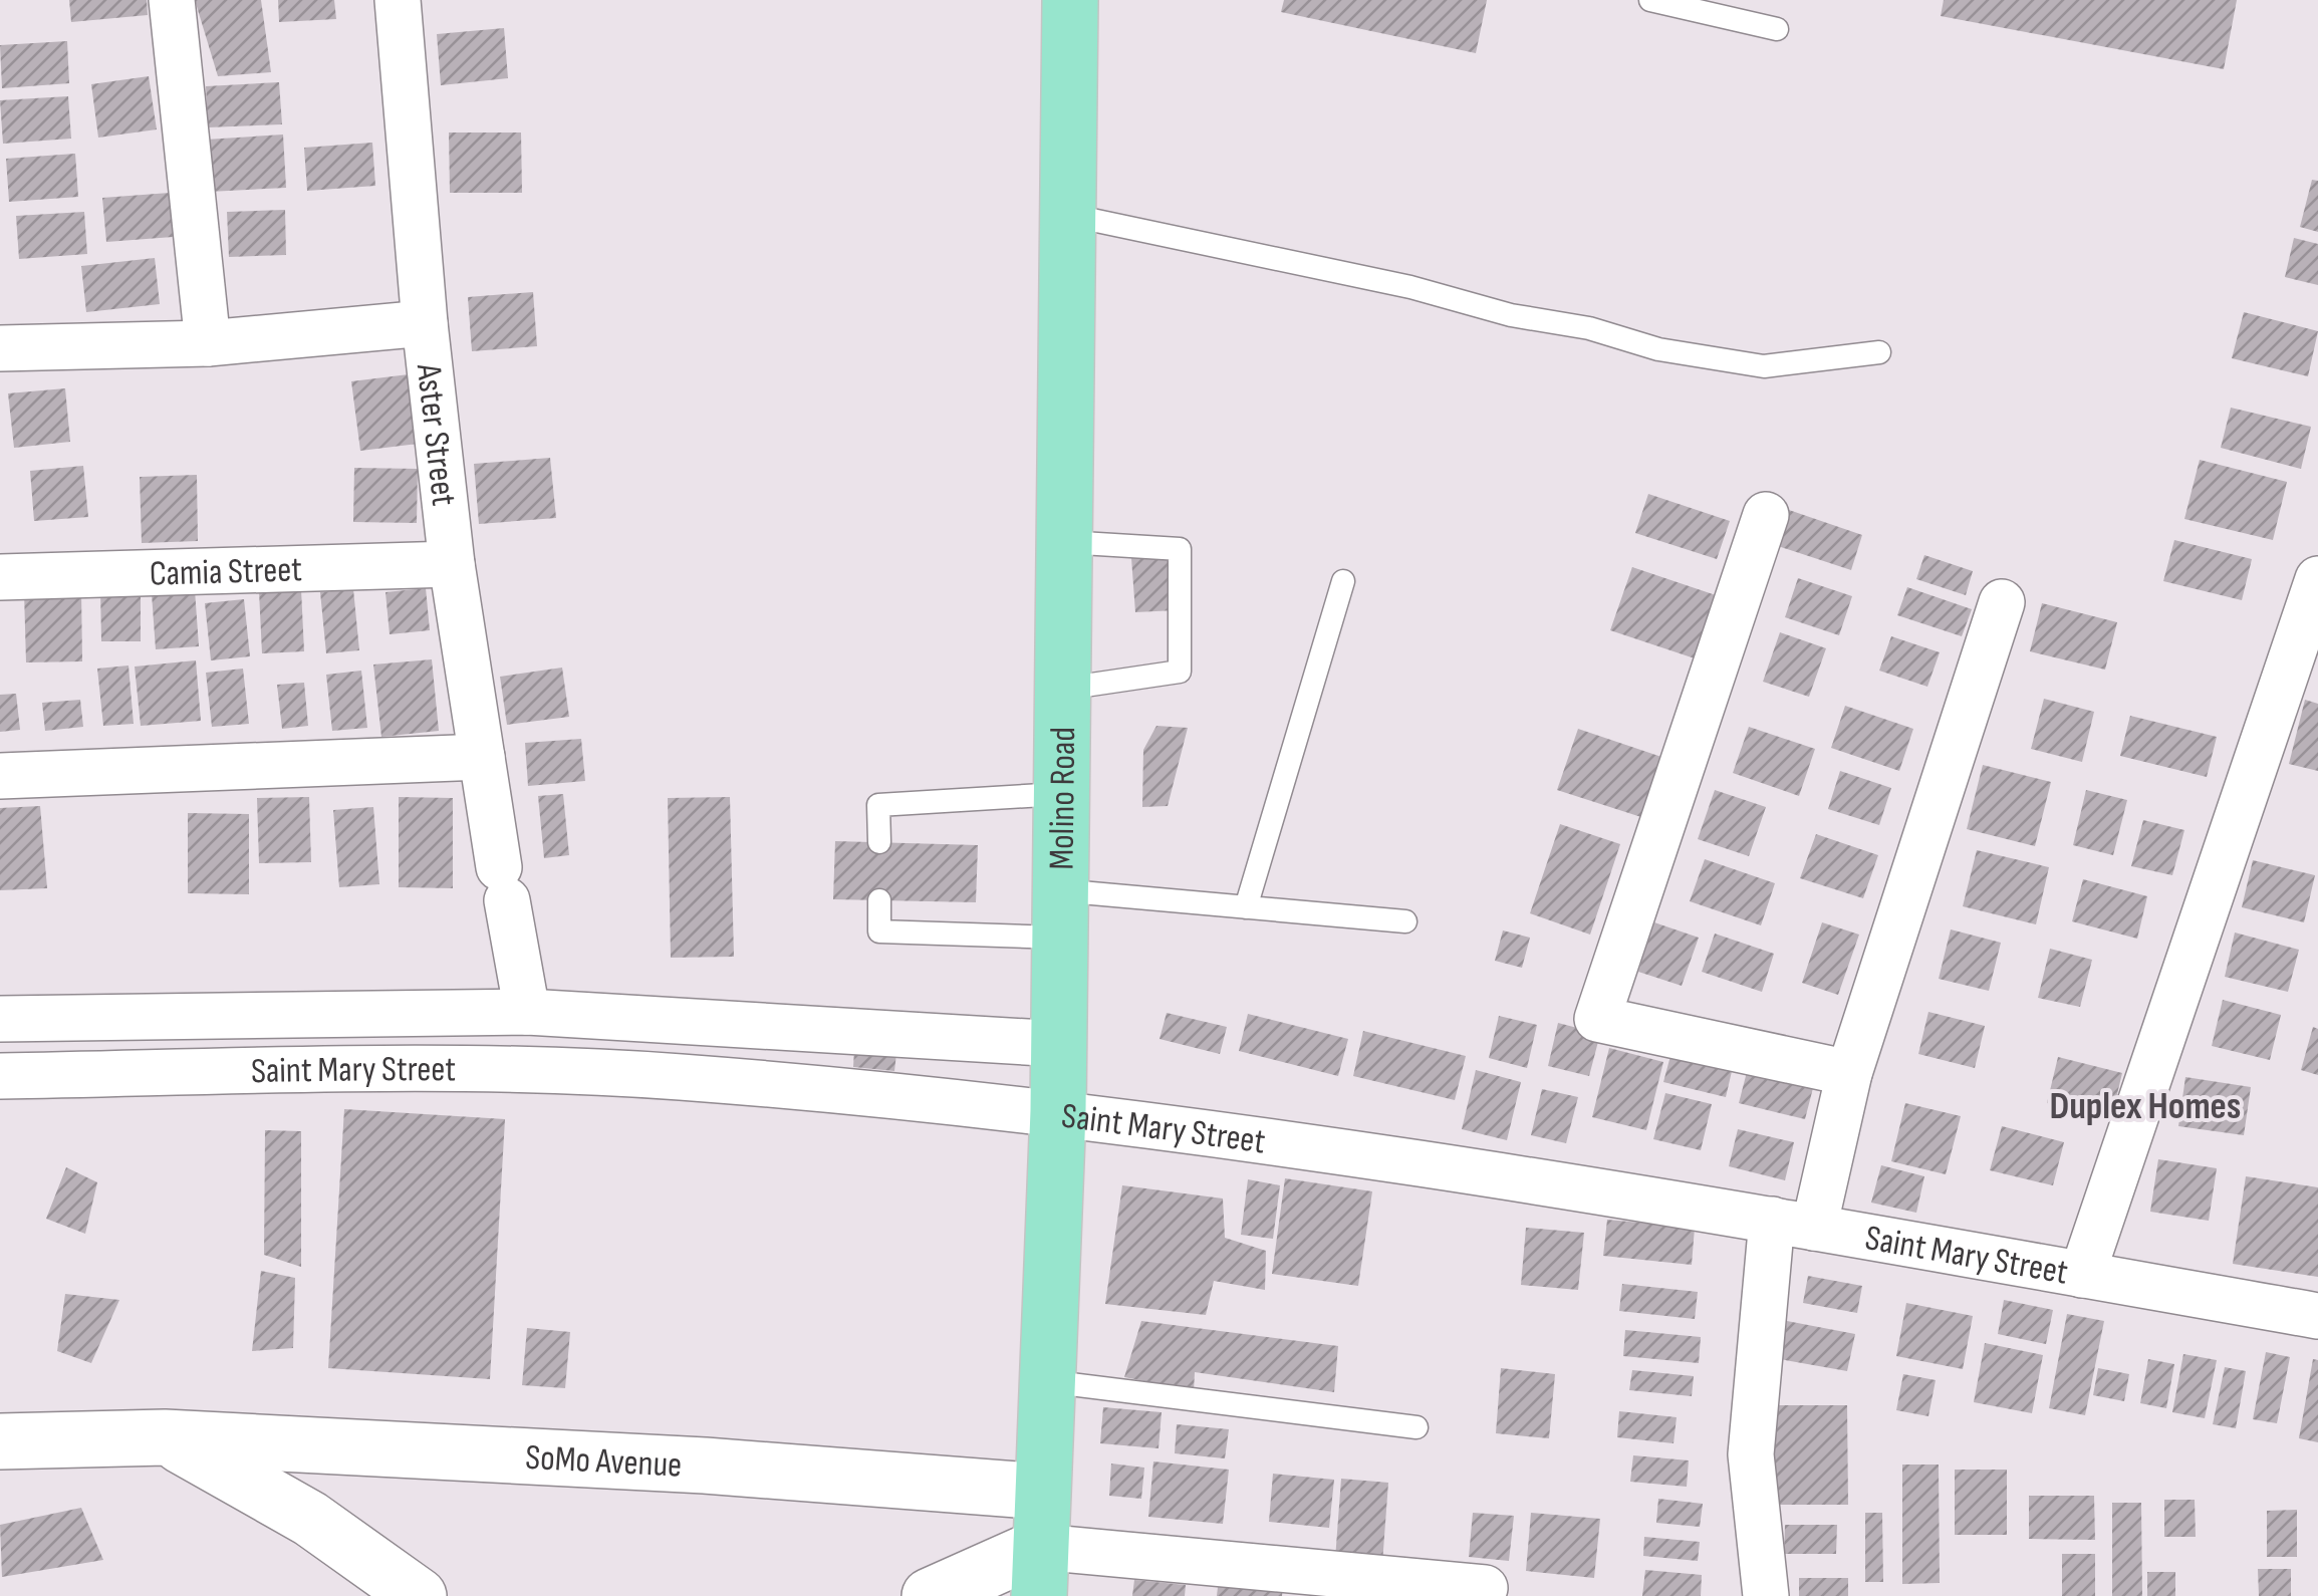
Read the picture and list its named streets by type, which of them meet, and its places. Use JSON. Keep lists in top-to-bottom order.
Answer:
{
  "streets": {
    "main road": ["Molino Road", "SoMo Avenue"],
    "street": ["Aster Street", "Camia Street", "Saint Mary Street"]
  },
  "crossings": [
    ["Aster Street", "Camia Street"],
    ["Aster Street", "Saint Mary Street"],
    ["Molino Road", "Saint Mary Street"],
    ["Molino Road", "SoMo Avenue"]
  ],
  "districts": ["Duplex Homes"]
}
